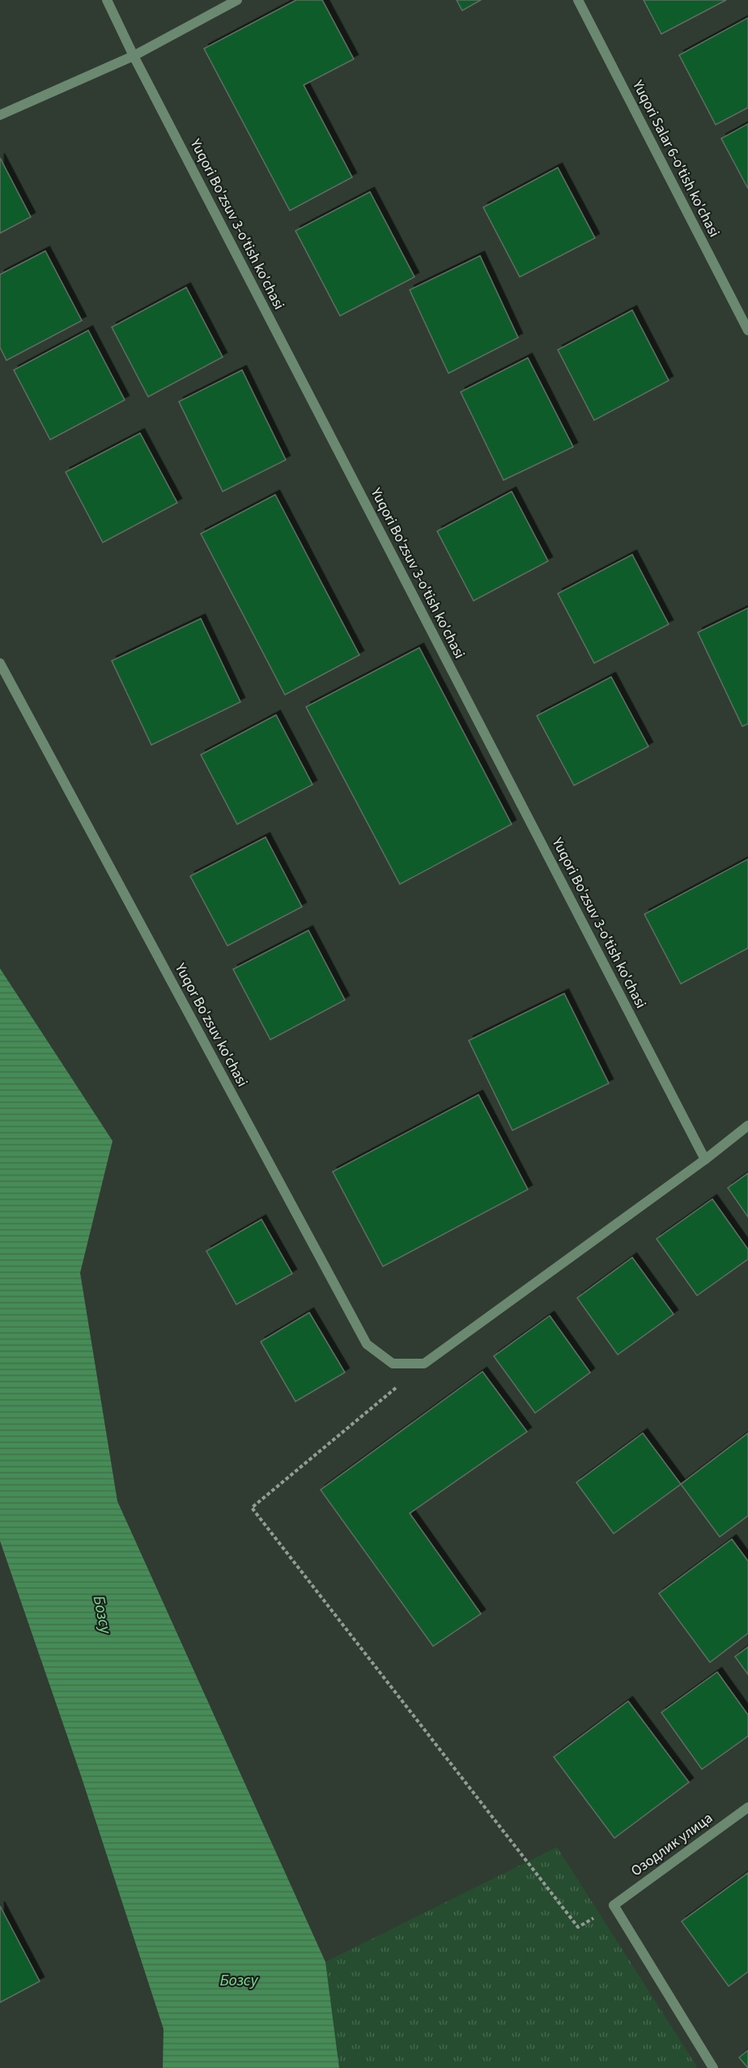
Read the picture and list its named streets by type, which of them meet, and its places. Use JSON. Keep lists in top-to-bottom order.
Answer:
{
  "streets": {
    "street": [
      "Yuqori Salar 6-o'tish ko'chasi",
      "Yuqori Bo'zsuv 3-o'tish ko'chasi",
      "Yuqor Bo'zsuv ko'chasi",
      "Озодлик улица"
    ]
  },
  "water": ["Бозсу"]
}
